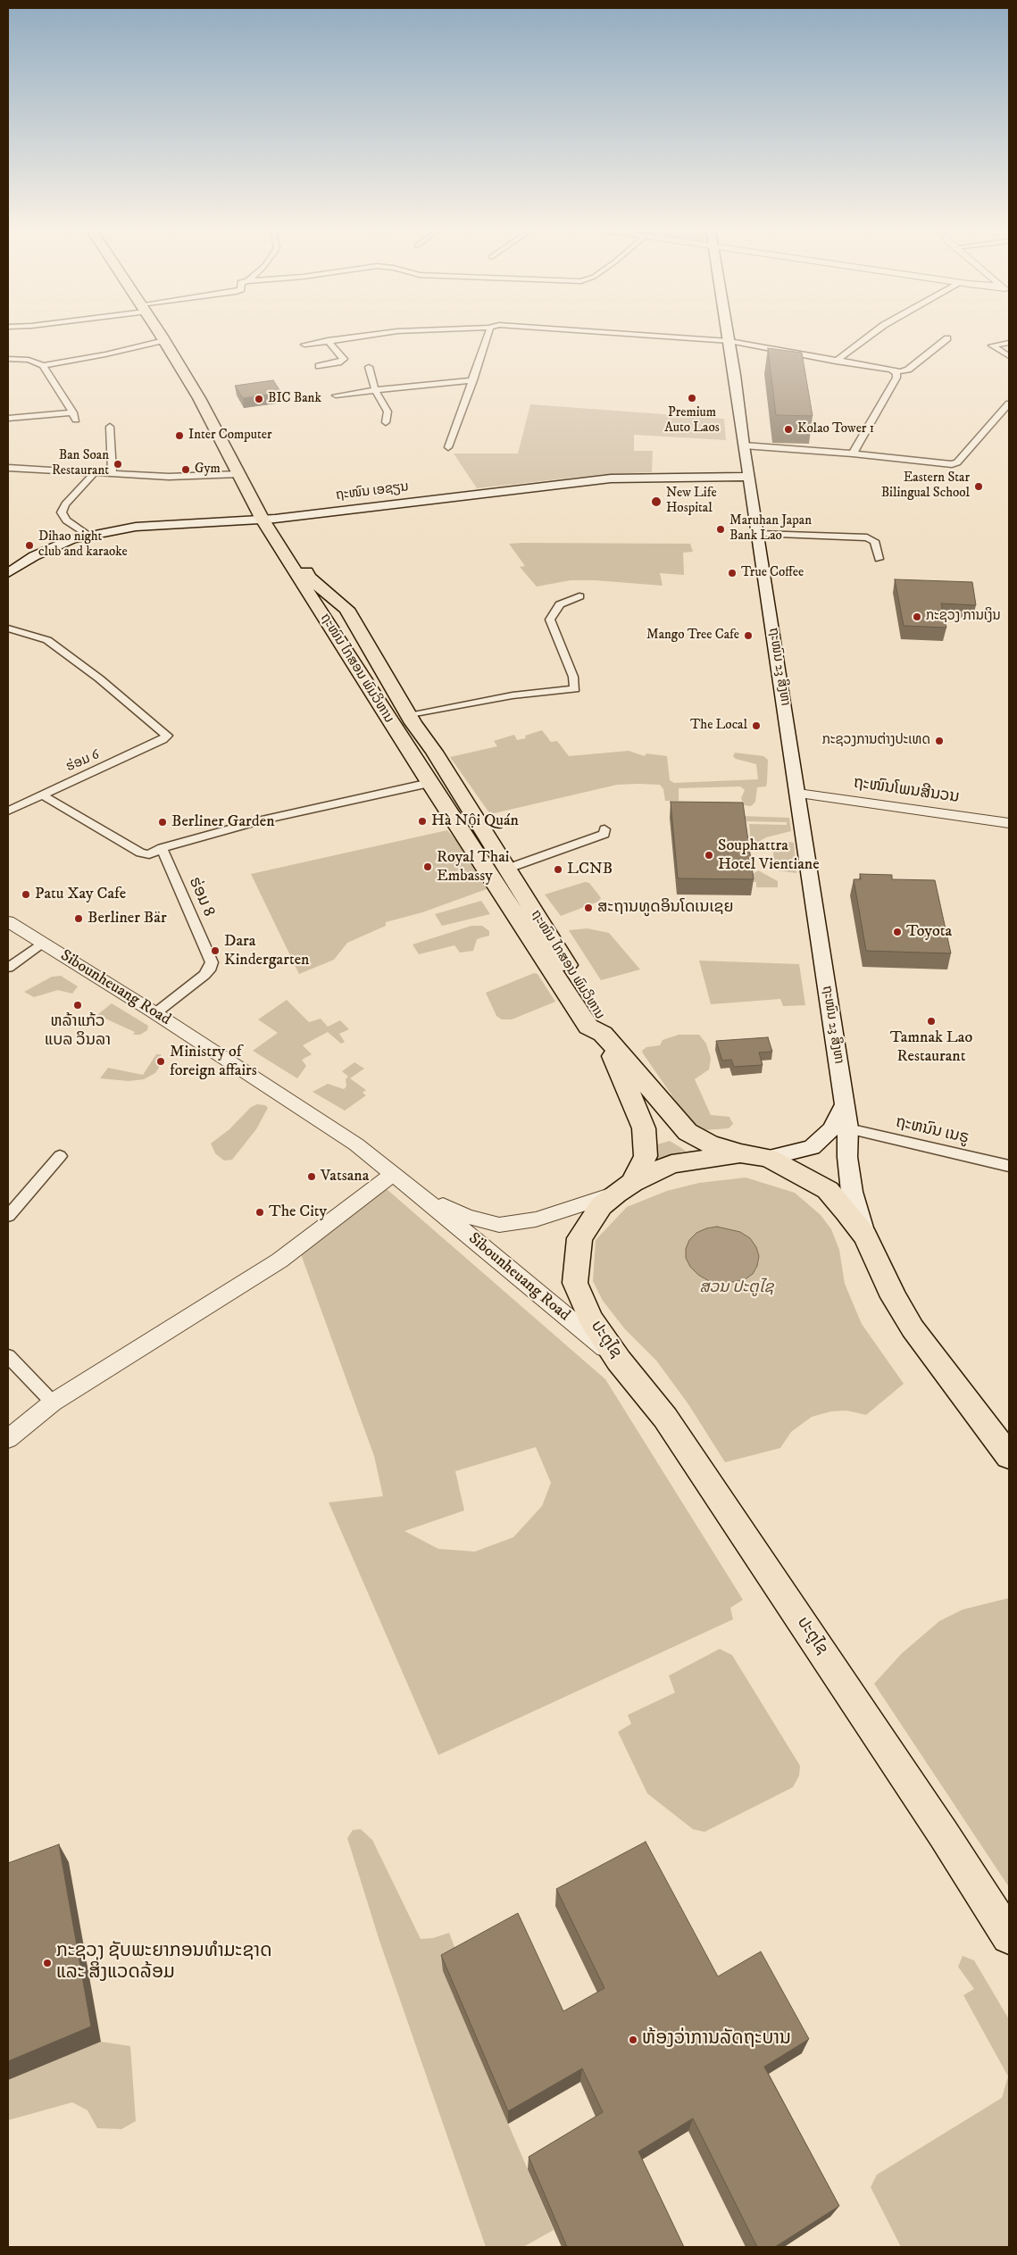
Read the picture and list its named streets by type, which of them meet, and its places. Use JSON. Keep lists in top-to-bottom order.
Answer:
{
  "streets": {
    "highway": ["ຖະໜົນ ໄກສອນ ພົມວິຫານ", "ປະຕູໄຊ"],
    "main road": ["ຖະໜົນ ເອຊຽນ", "ຖະໜົນ 23 ສິງຫາ"],
    "street": [
      "ຮ່ອມ 6",
      "ຖະໜົນໂພນສີນວນ",
      "ຮ່ອມ 8",
      "Sibounheuang Road",
      "ຖະຫນົນ ເນຣູ"
    ]
  },
  "crossings": [
    ["ຖະໜົນ ເອຊຽນ", "ຖະໜົນ 23 ສິງຫາ"],
    ["ຖະໜົນ ເອຊຽນ", "ຖະໜົນ ໄກສອນ ພົມວິຫານ"],
    ["ຖະໜົນ 23 ສິງຫາ", "ຖະໜົນໂພນສີນວນ"],
    ["ຖະໜົນ 23 ສິງຫາ", "ຖະຫນົນ ເນຣູ"],
    ["ຖະໜົນ 23 ສິງຫາ", "ປະຕູໄຊ"],
    ["ຖະໜົນ ໄກສອນ ພົມວິຫານ", "ປະຕູໄຊ"],
    ["ຮ່ອມ 8", "Sibounheuang Road"],
    ["Sibounheuang Road", "ປະຕູໄຊ"]
  ],
  "parks": ["ສວນ ປະຕູໄຊ"],
  "places": [
    "Premium Auto Laos",
    "BIC Bank",
    "Kolao Tower 1",
    "Inter Computer",
    "Ban Soan Restaurant",
    "Gym",
    "Eastern Star Bilingual School",
    "New Life Hospital",
    "Maruhan Japan Bank Lao",
    "Dihao night club and karaoke",
    "True Coffee",
    "ກະຊວງ ການເງິນ",
    "Mango Tree Cafe",
    "The Local",
    "ກະຊວງການຕ່າງປະເທດ",
    "Hà Nội Quán",
    "Berliner Garden",
    "Souphattra Hotel Vientiane",
    "Royal Thai Embassy",
    "LCNB",
    "Patu Xay Cafe",
    "ສະຖານທູດອິນໂດເນເຊຍ",
    "Berliner Bär",
    "Toyota",
    "Dara Kindergarten",
    "ຫລ້າແກ້ວ ແບລ ວິນລາ",
    "Tamnak Lao Restaurant",
    "Ministry of foreign affairs",
    "Vatsana",
    "The City",
    "ກະຊວງ ຊັບພະຍາກອນທຳມະຊາດ ແລະ ສິ່ງແວດລ້ອມ",
    "ຫ້ອງວ່າການລັດຖະບານ"
  ]
}
